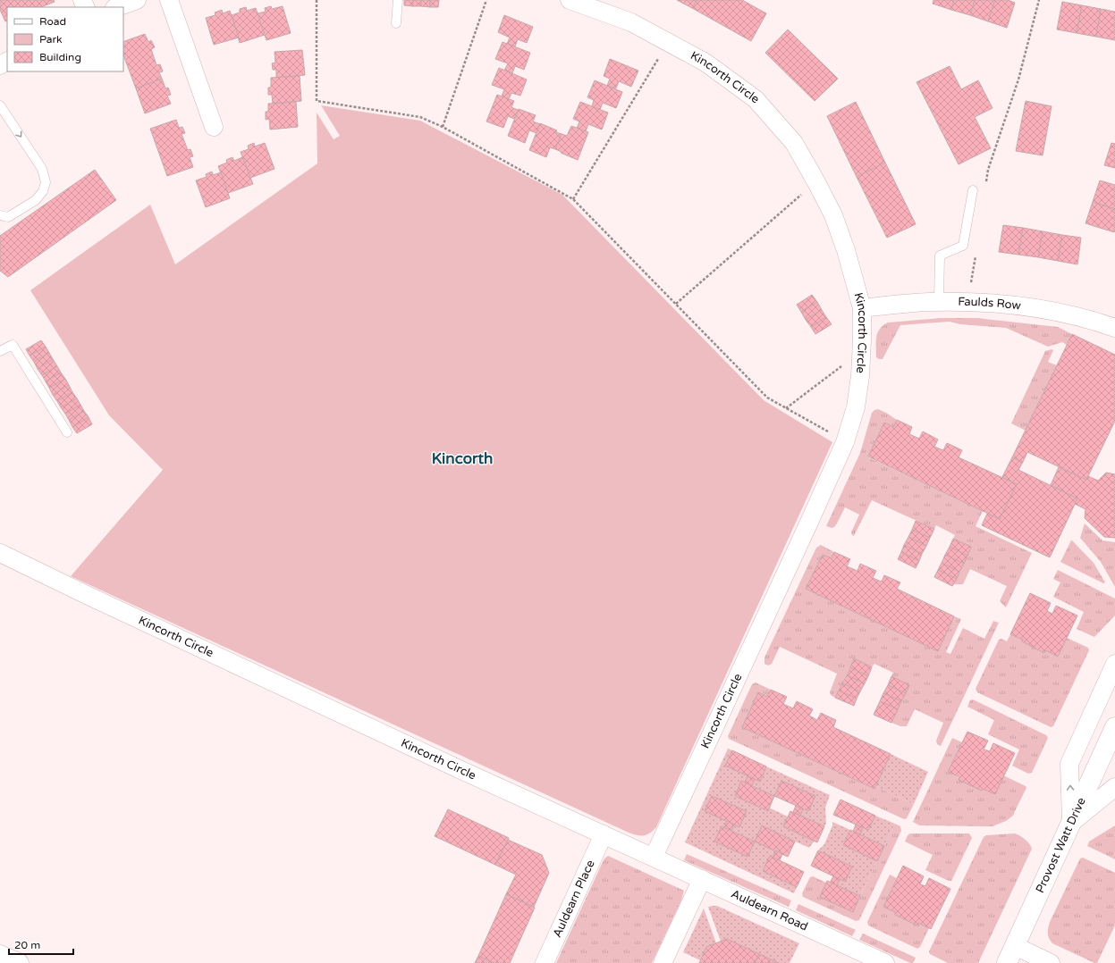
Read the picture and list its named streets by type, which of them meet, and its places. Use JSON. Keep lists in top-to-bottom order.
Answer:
{
  "streets": {
    "street": [
      "Kincorth Circle",
      "Faulds Row",
      "Provost Watt Drive",
      "Auldearn Place",
      "Auldearn Road"
    ]
  },
  "crossings": [
    ["Kincorth Circle", "Faulds Row"],
    ["Kincorth Circle", "Auldearn Place"],
    ["Kincorth Circle", "Auldearn Road"]
  ],
  "districts": ["Kincorth"],
  "legend": ["Road", "Park", "Building"],
  "scale_bar": "20 m"
}
